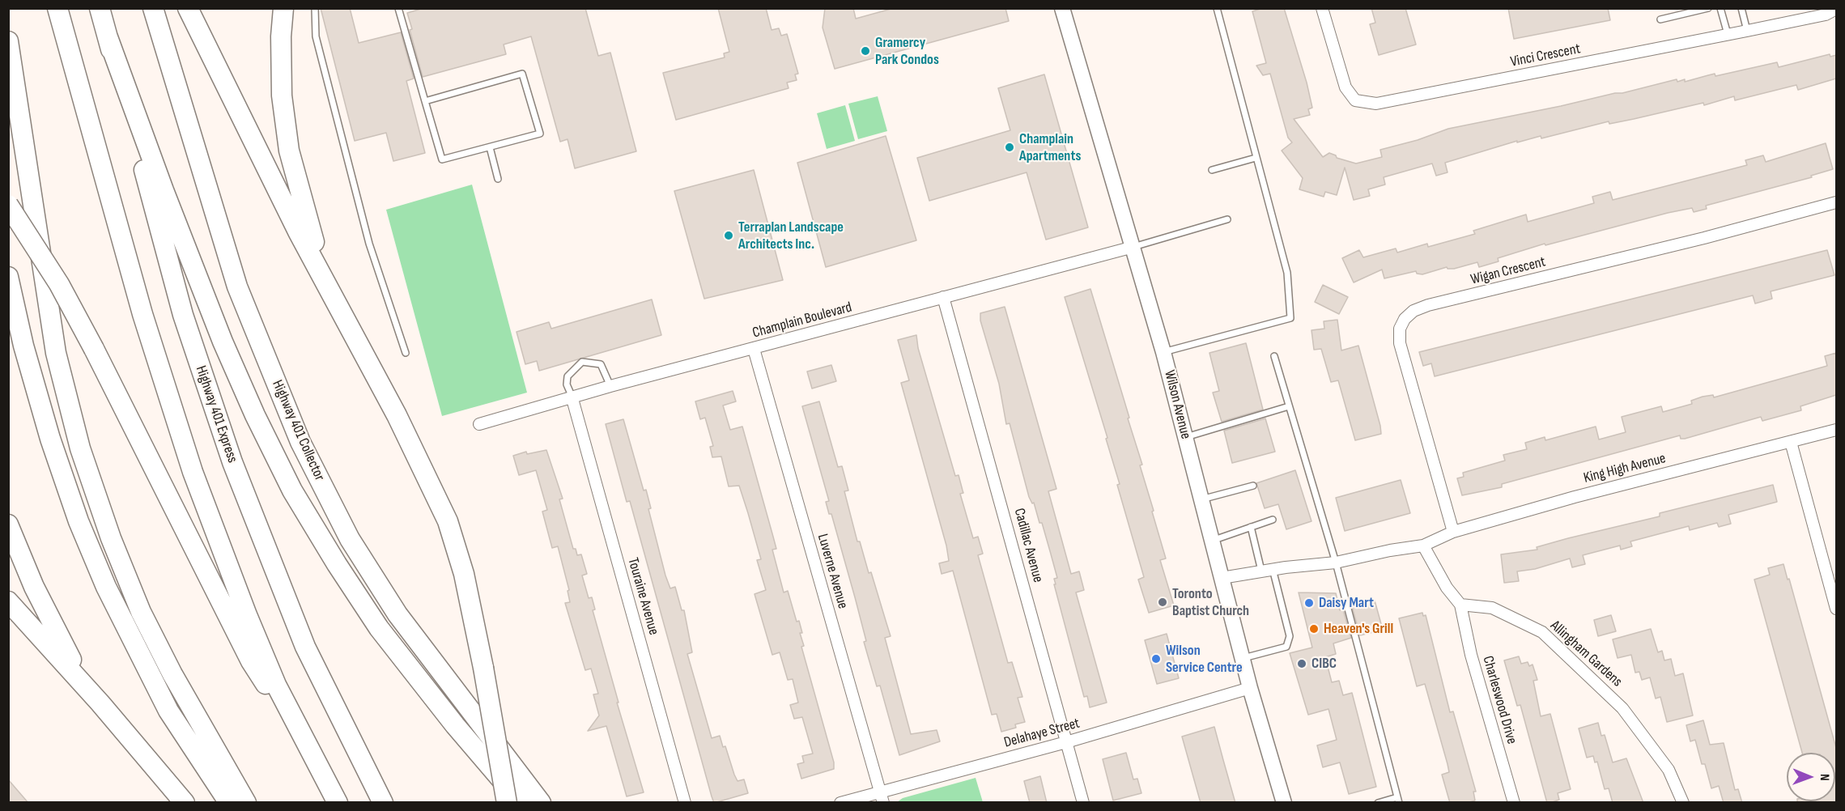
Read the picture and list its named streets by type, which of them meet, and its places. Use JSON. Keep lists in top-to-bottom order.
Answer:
{
  "streets": {
    "highway": ["Highway 401 Express", "Highway 401 Collector"],
    "main road": ["Wilson Avenue"],
    "street": [
      "Vinci Crescent",
      "Wigan Crescent",
      "Champlain Boulevard",
      "King High Avenue",
      "Cadillac Avenue",
      "Luverne Avenue",
      "Touraine Avenue",
      "Allingham Gardens",
      "Charleswood Drive",
      "Delahaye Street"
    ]
  },
  "crossings": [
    ["Wigan Crescent", "King High Avenue"],
    ["Champlain Boulevard", "Wilson Avenue"],
    ["Champlain Boulevard", "Cadillac Avenue"],
    ["Champlain Boulevard", "Luverne Avenue"],
    ["Champlain Boulevard", "Touraine Avenue"],
    ["Wilson Avenue", "Delahaye Street"],
    ["Cadillac Avenue", "Delahaye Street"],
    ["Luverne Avenue", "Delahaye Street"],
    ["Allingham Gardens", "Charleswood Drive"]
  ],
  "places": [
    "Gramercy Park Condos",
    "Champlain Apartments",
    "Terraplan Landscape Architects Inc.",
    "Toronto Baptist Church",
    "Daisy Mart",
    "Heaven's Grill",
    "Wilson Service Centre",
    "CIBC"
  ],
  "north": "right"
}
